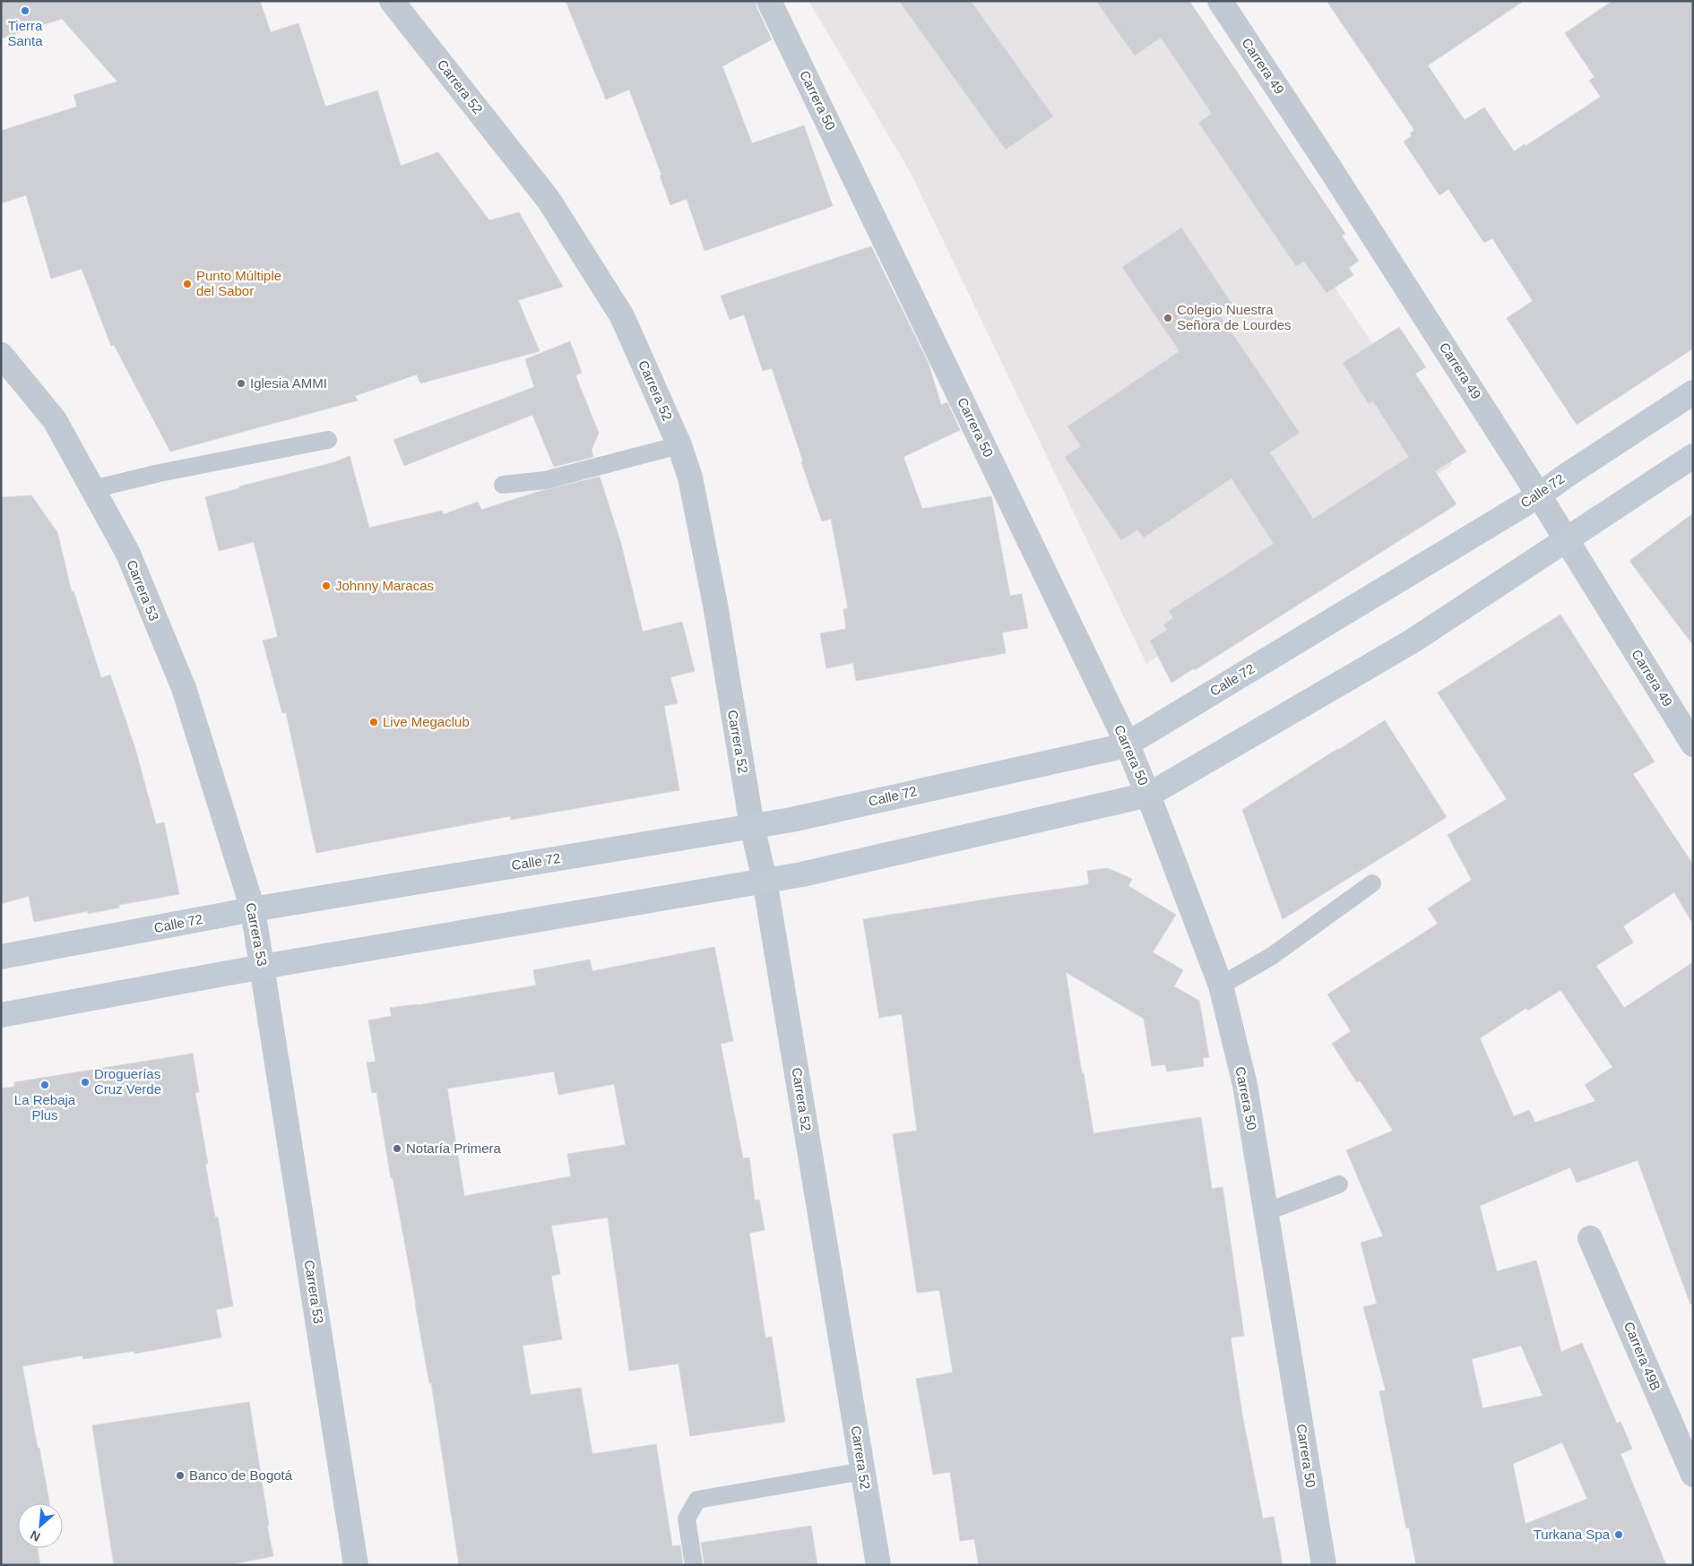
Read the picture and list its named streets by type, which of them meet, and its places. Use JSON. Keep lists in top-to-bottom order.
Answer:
{
  "streets": {
    "main road": ["Calle 72"],
    "street": [
      "Carrera 49",
      "Carrera 52",
      "Carrera 50",
      "Carrera 53",
      "Carrera 49B"
    ]
  },
  "crossings": [
    ["Carrera 49", "Calle 72"],
    ["Carrera 52", "Calle 72"],
    ["Carrera 50", "Calle 72"],
    ["Calle 72", "Carrera 53"]
  ],
  "places": [
    "Tierra Santa",
    "Punto Múltiple del Sabor",
    "Colegio Nuestra Señora de Lourdes",
    "Iglesia AMMI",
    "Johnny Maracas",
    "Live Megaclub",
    "Droguerías Cruz Verde",
    "La Rebaja Plus",
    "Notaría Primera",
    "Banco de Bogotá",
    "Turkana Spa"
  ],
  "north": "bottom left"
}
